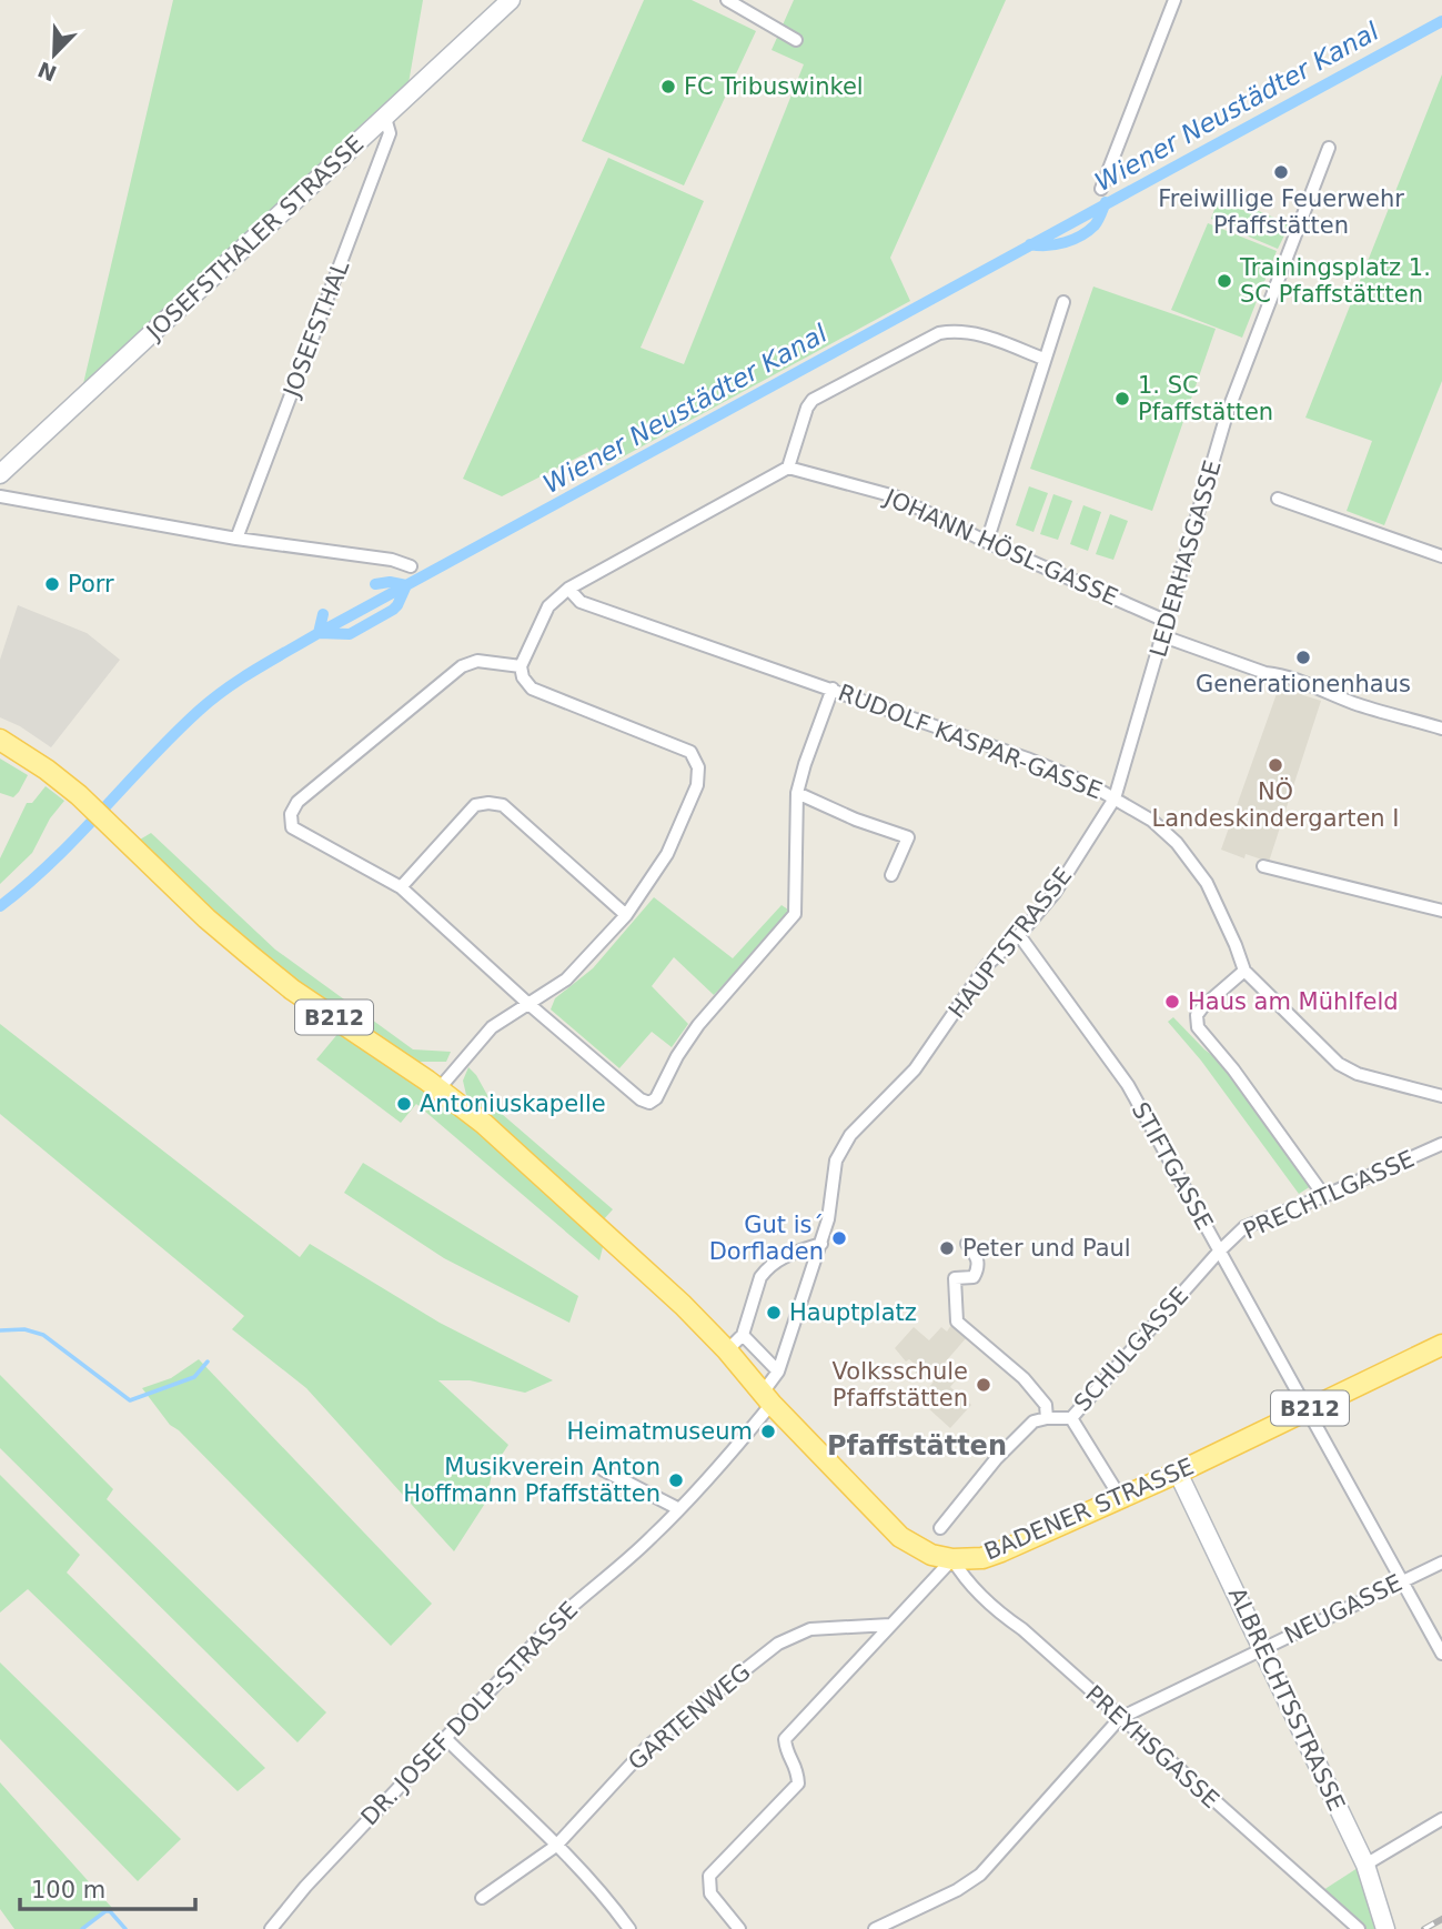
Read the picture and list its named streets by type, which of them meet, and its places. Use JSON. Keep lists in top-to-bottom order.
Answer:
{
  "streets": {
    "main road": ["B212", "BADENER STRASSE"],
    "street": [
      "JOSEFSTHALER STRASSE",
      "JOSEFSTHAL",
      "JOHANN HÖSL-GASSE",
      "LEDERHASGASSE",
      "RUDOLF KASPAR-GASSE",
      "HAUPTSTRASSE",
      "STIFTGASSE",
      "PRECHTLGASSE",
      "SCHULGASSE",
      "NEUGASSE",
      "ALBRECHTSSTRASSE",
      "DR. JOSEF DOLP-STRASSE",
      "GARTENWEG",
      "PREYHSGASSE"
    ]
  },
  "crossings": [
    ["JOSEFSTHALER STRASSE", "JOSEFSTHAL"],
    ["JOHANN HÖSL-GASSE", "LEDERHASGASSE"],
    ["LEDERHASGASSE", "RUDOLF KASPAR-GASSE"],
    ["LEDERHASGASSE", "HAUPTSTRASSE"],
    ["RUDOLF KASPAR-GASSE", "HAUPTSTRASSE"],
    ["HAUPTSTRASSE", "STIFTGASSE"],
    ["B212", "BADENER STRASSE"],
    ["STIFTGASSE", "PRECHTLGASSE"],
    ["STIFTGASSE", "SCHULGASSE"],
    ["STIFTGASSE", "BADENER STRASSE"],
    ["STIFTGASSE", "NEUGASSE"],
    ["PRECHTLGASSE", "SCHULGASSE"],
    ["BADENER STRASSE", "ALBRECHTSSTRASSE"],
    ["BADENER STRASSE", "DR. JOSEF DOLP-STRASSE"],
    ["BADENER STRASSE", "PREYHSGASSE"],
    ["NEUGASSE", "ALBRECHTSSTRASSE"],
    ["NEUGASSE", "PREYHSGASSE"]
  ],
  "districts": ["Pfaffstätten"],
  "water": ["Wiener Neustädter Kanal"],
  "places": [
    "FC Tribuswinkel",
    "Freiwillige Feuerwehr Pfaffstätten",
    "Trainingsplatz 1. SC Pfaffstättten",
    "1. SC Pfaffstätten",
    "Porr",
    "Generationenhaus",
    "NÖ Landeskindergarten I",
    "Haus am Mühlfeld",
    "Antoniuskapelle",
    "Gut is´ Dorfladen",
    "Peter und Paul",
    "Hauptplatz",
    "Volksschule Pfaffstätten",
    "Heimatmuseum",
    "Musikverein Anton Hoffmann Pfaffstätten"
  ],
  "scale_bar": "100 m",
  "north": "bottom left"
}
